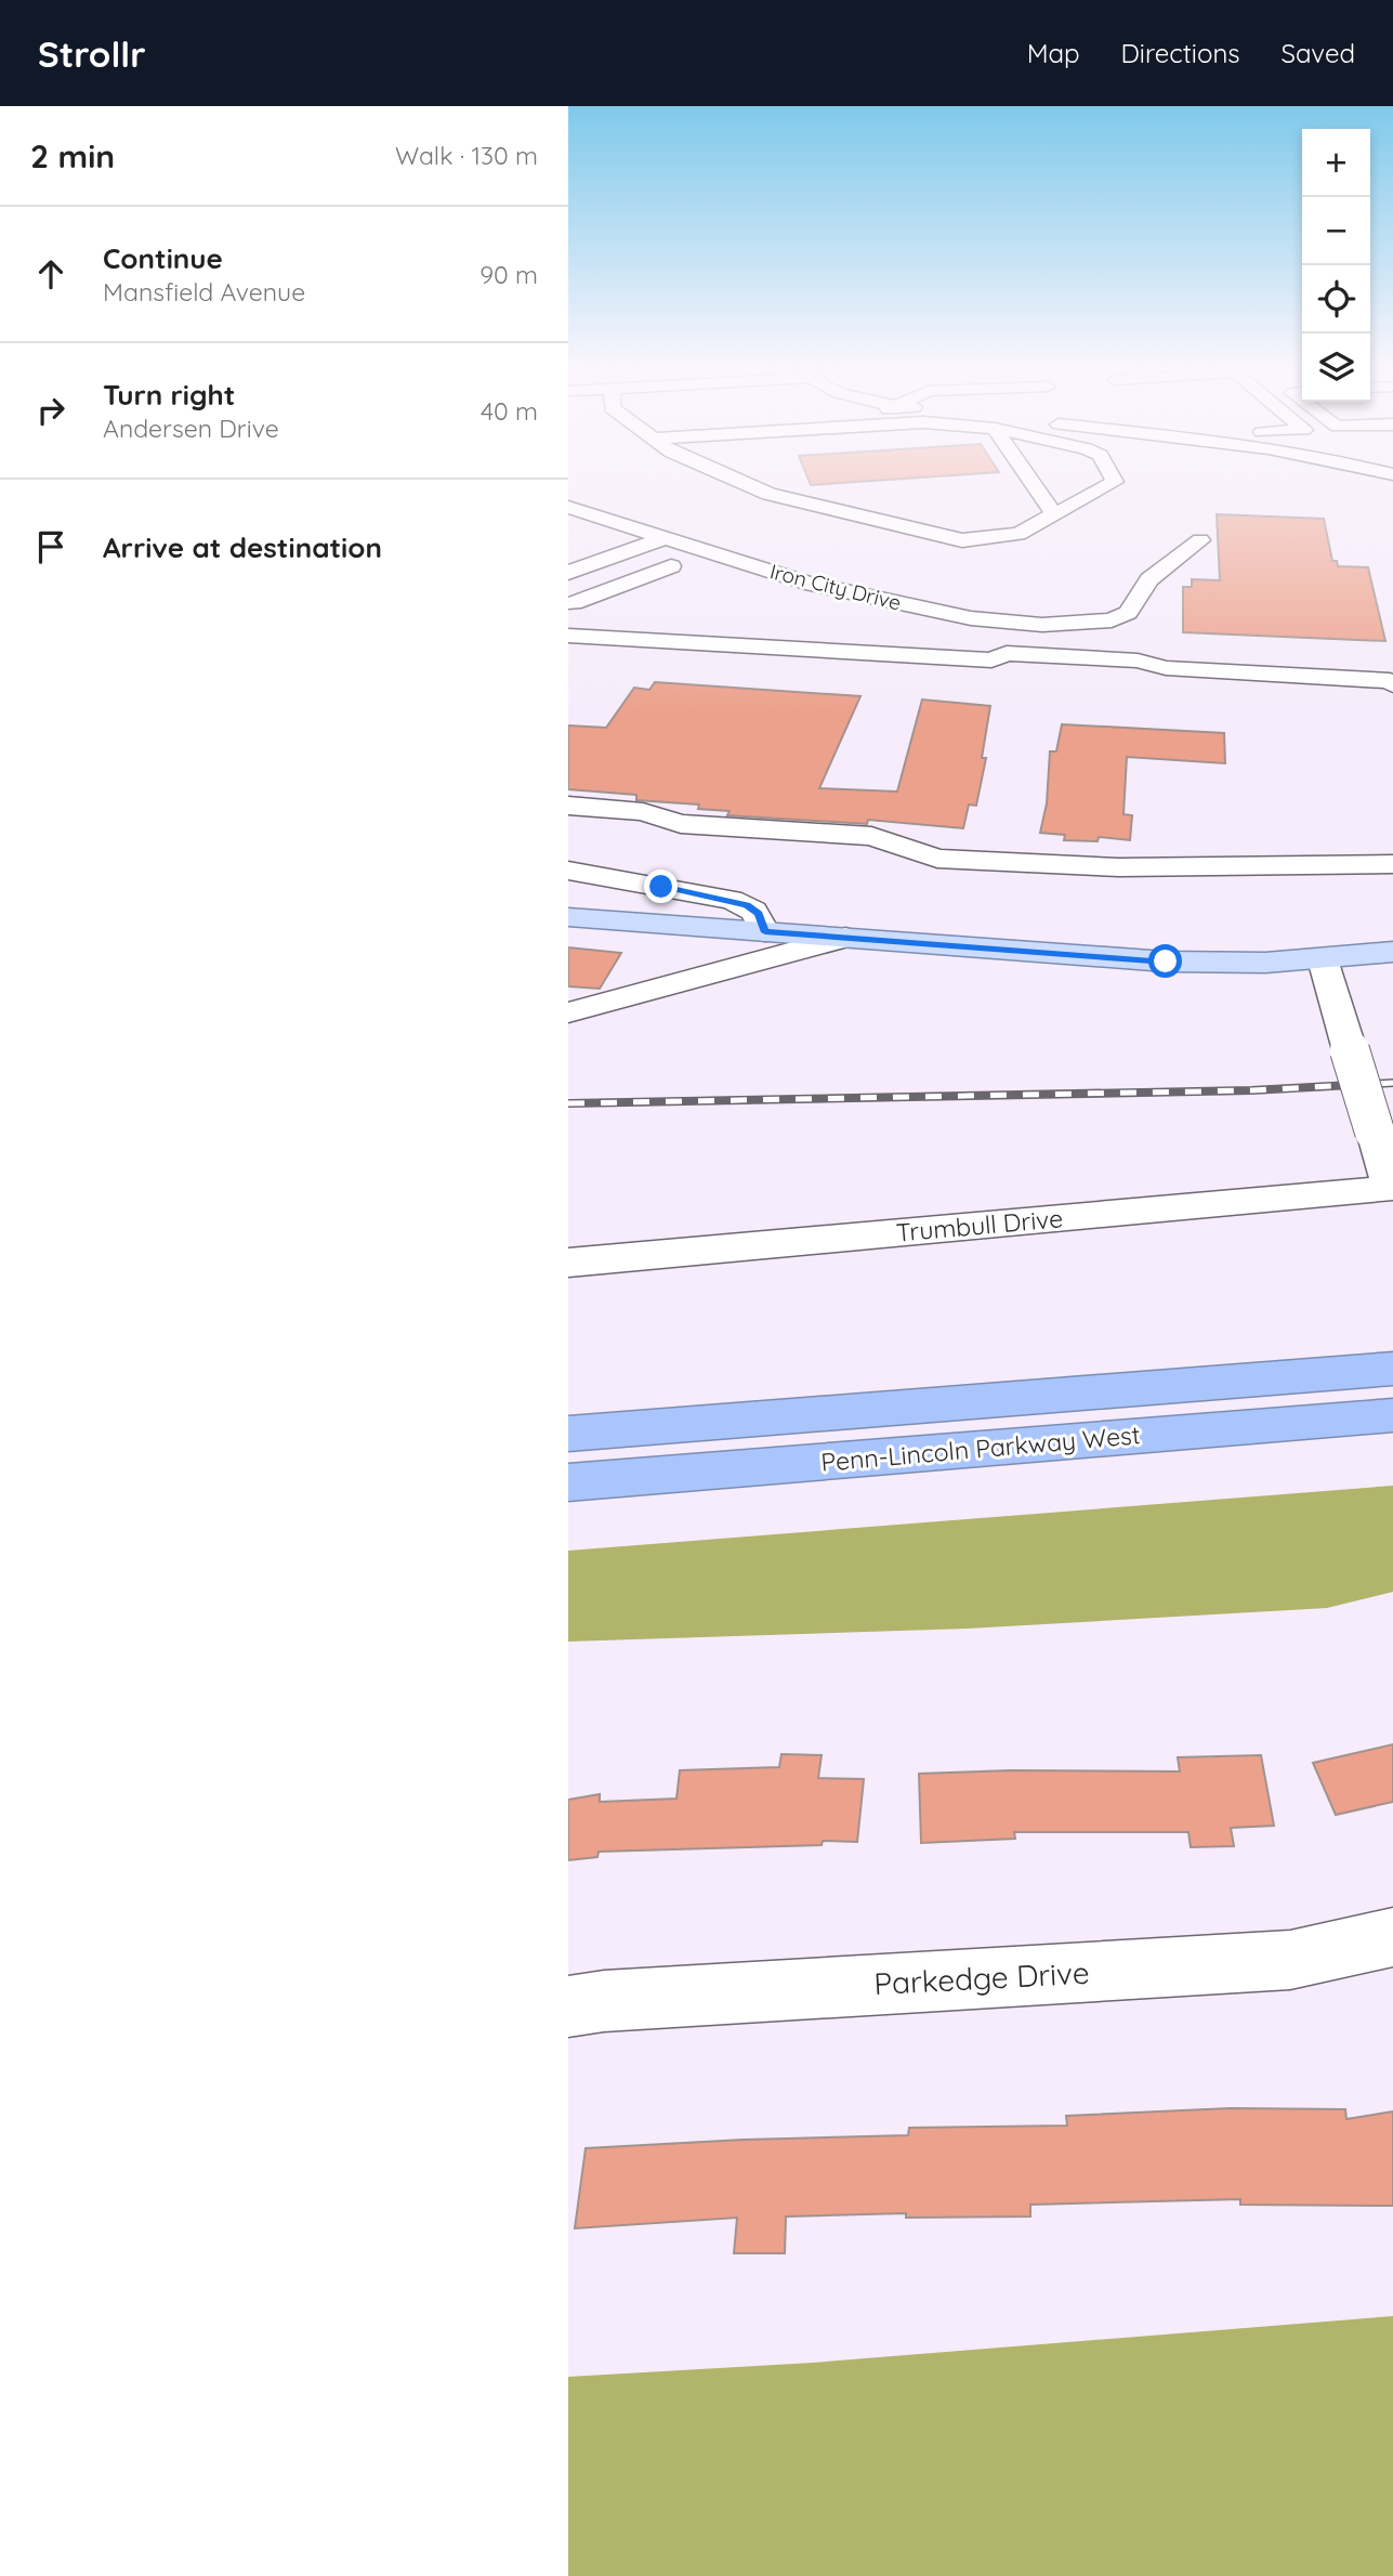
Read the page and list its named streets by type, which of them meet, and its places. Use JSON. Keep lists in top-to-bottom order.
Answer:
{
  "streets": {
    "highway": ["Penn-Lincoln Parkway West"],
    "street": ["Iron City Drive", "Trumbull Drive", "Parkedge Drive"]
  },
  "page": {
    "header": "Strollr",
    "nav": ["Map", "Directions", "Saved"],
    "heading": ["2 min", "Walk · 130 m"],
    "map_buttons": ["+", "−"],
    "list": [
      ["Continue", "Mansfield Avenue", "90 m"],
      ["Turn right", "Andersen Drive", "40 m"],
      "Arrive at destination"
    ]
  }
}
